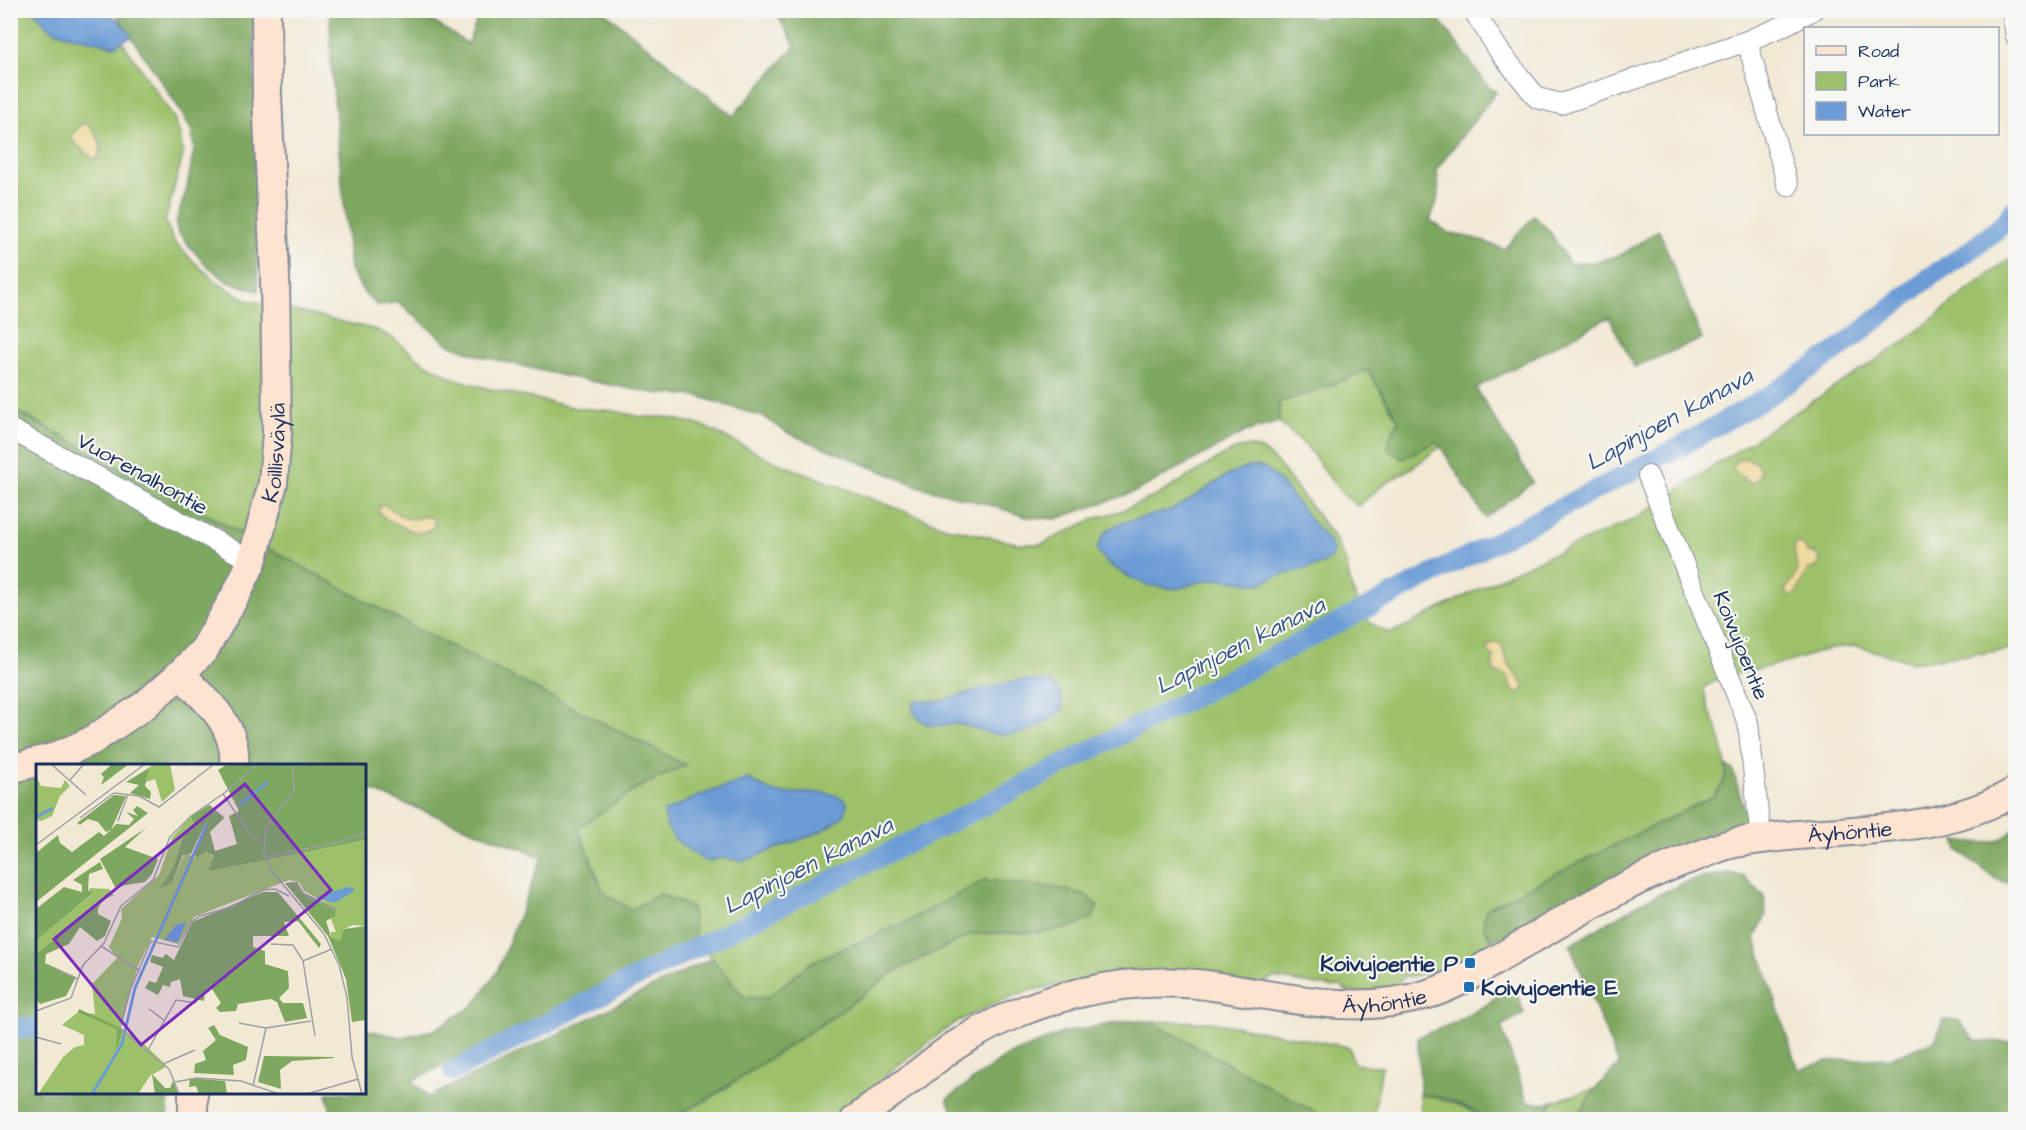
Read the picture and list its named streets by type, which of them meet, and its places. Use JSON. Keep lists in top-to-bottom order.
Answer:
{
  "streets": {
    "main road": ["Koillisväylä", "Äyhöntie"],
    "street": ["Vuorenalhontie", "Koivujoentie"]
  },
  "crossings": [
    ["Koillisväylä", "Vuorenalhontie"],
    ["Koivujoentie", "Äyhöntie"]
  ],
  "water": ["Lapinjoen kanava"],
  "places": {
    "transit": ["Koivujoentie P", "Koivujoentie E"]
  },
  "legend": ["Road", "Park", "Water"]
}
